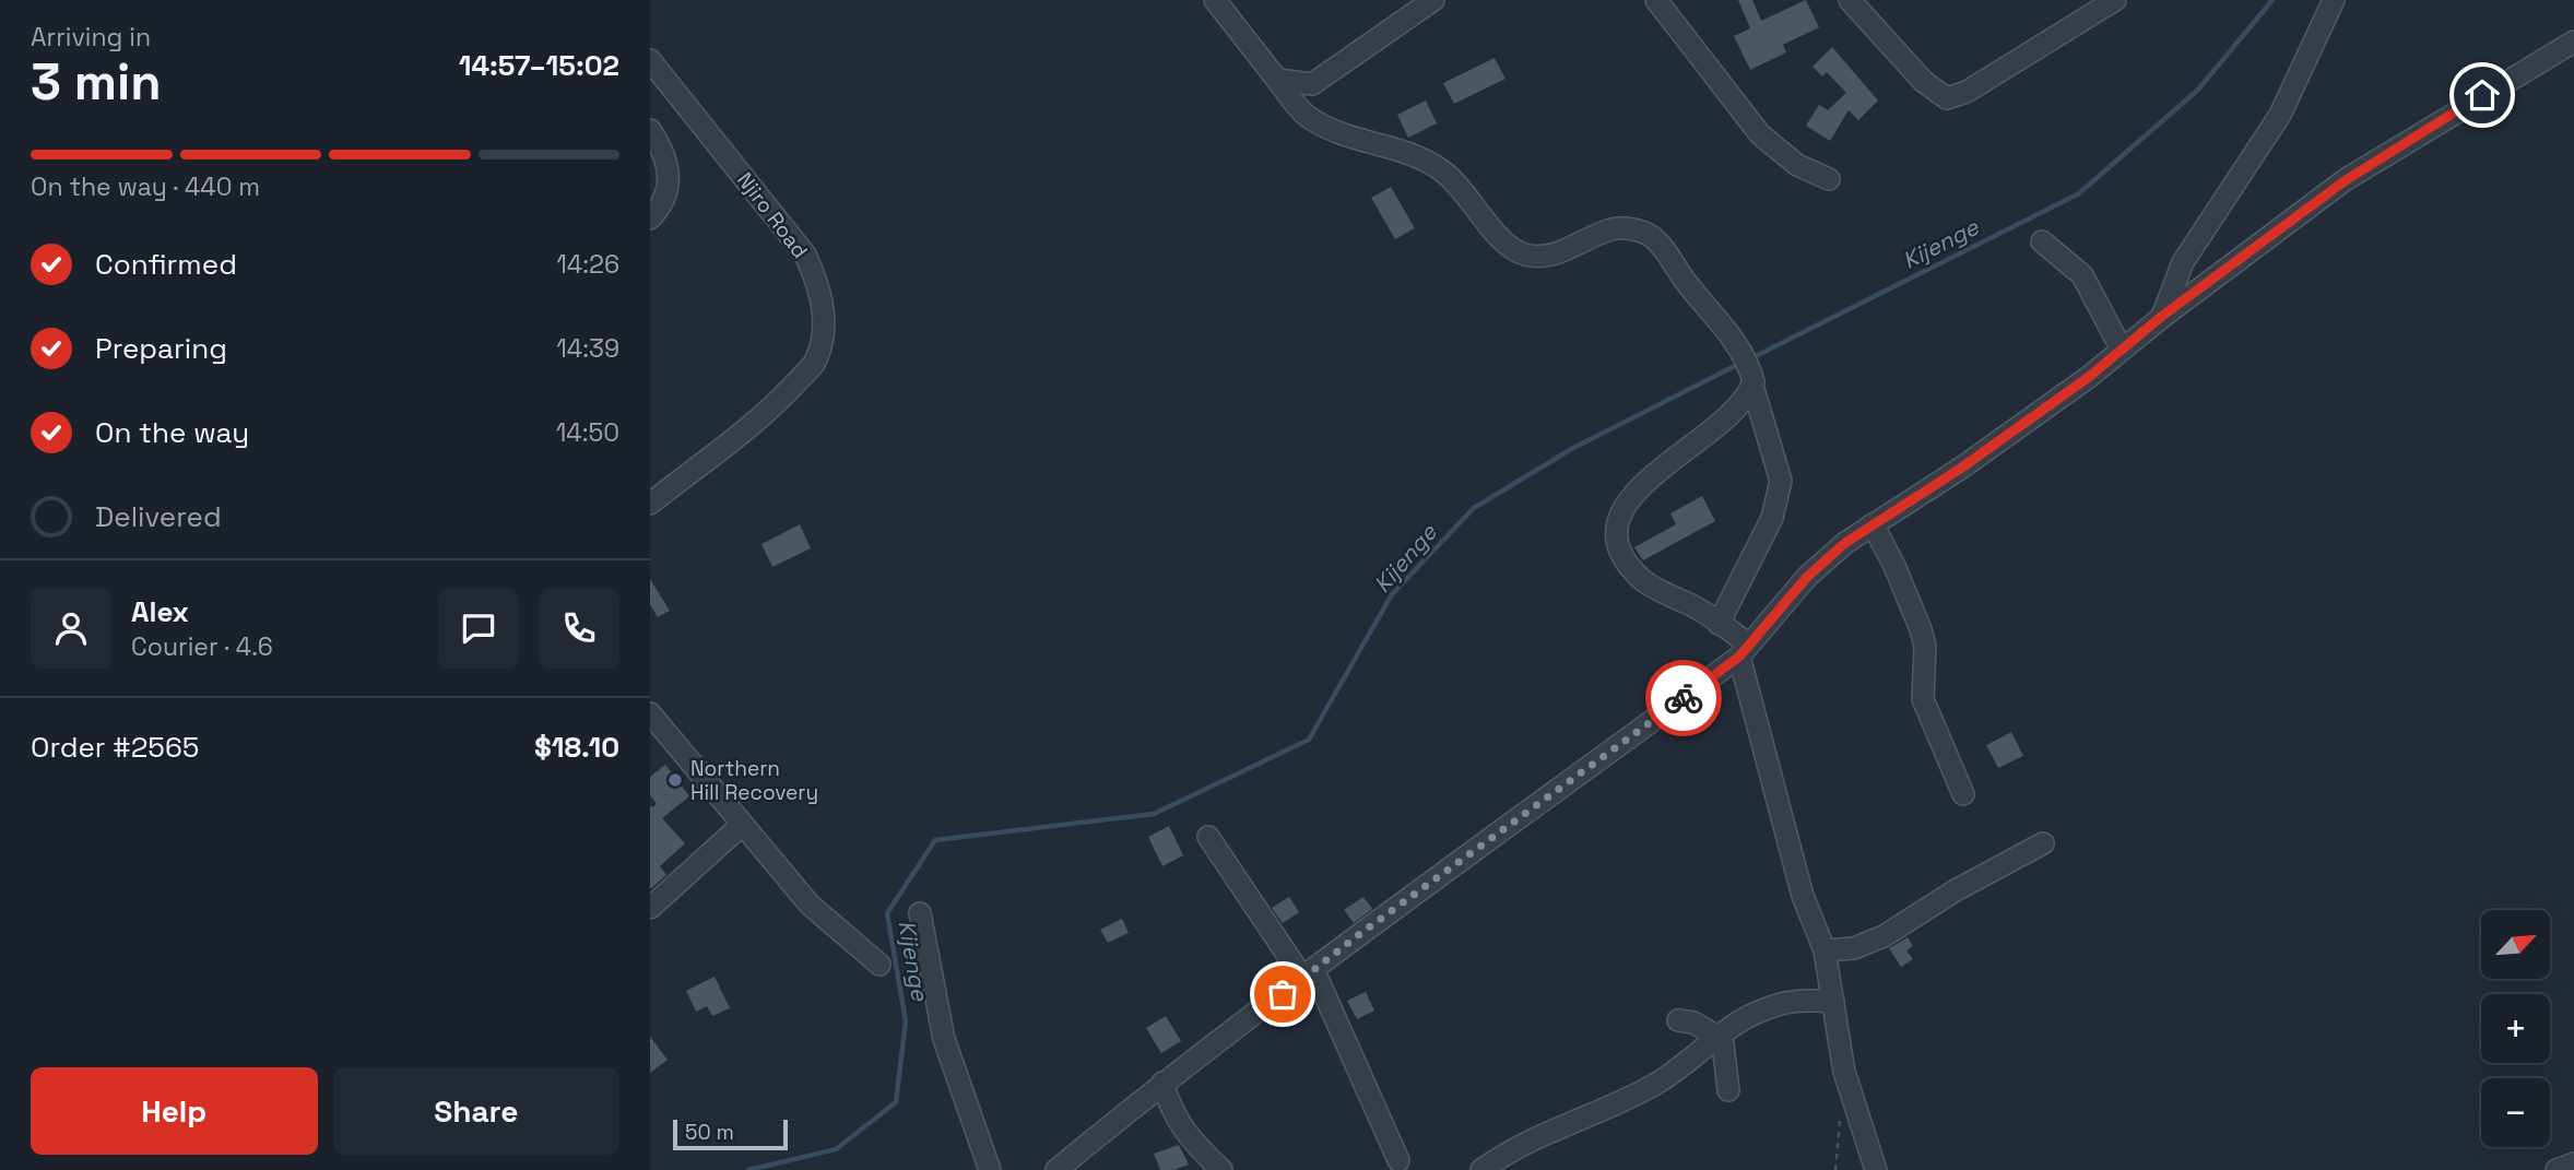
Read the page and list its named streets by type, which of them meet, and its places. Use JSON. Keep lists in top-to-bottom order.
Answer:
{
  "streets": {
    "street": ["Njiro Road"]
  },
  "water": ["Kijenge"],
  "places": ["Northern Hill Recovery"],
  "scale_bar": "50 m",
  "north": "top right",
  "page": {
    "heading": ["3 min", "Arriving in", "14:57–15:02"],
    "panel": [
      "Alex",
      "Courier · 4.6",
      "Order #2565",
      "$18.10"
    ],
    "bar": "On the way · 440 m",
    "list": [
      ["Confirmed", "14:26"],
      ["Preparing", "14:39"],
      ["On the way", "14:50"],
      "Delivered"
    ],
    "map_buttons": ["+", "−"],
    "buttons": ["Help", "Share"],
    "scale": "50 m"
  }
}
